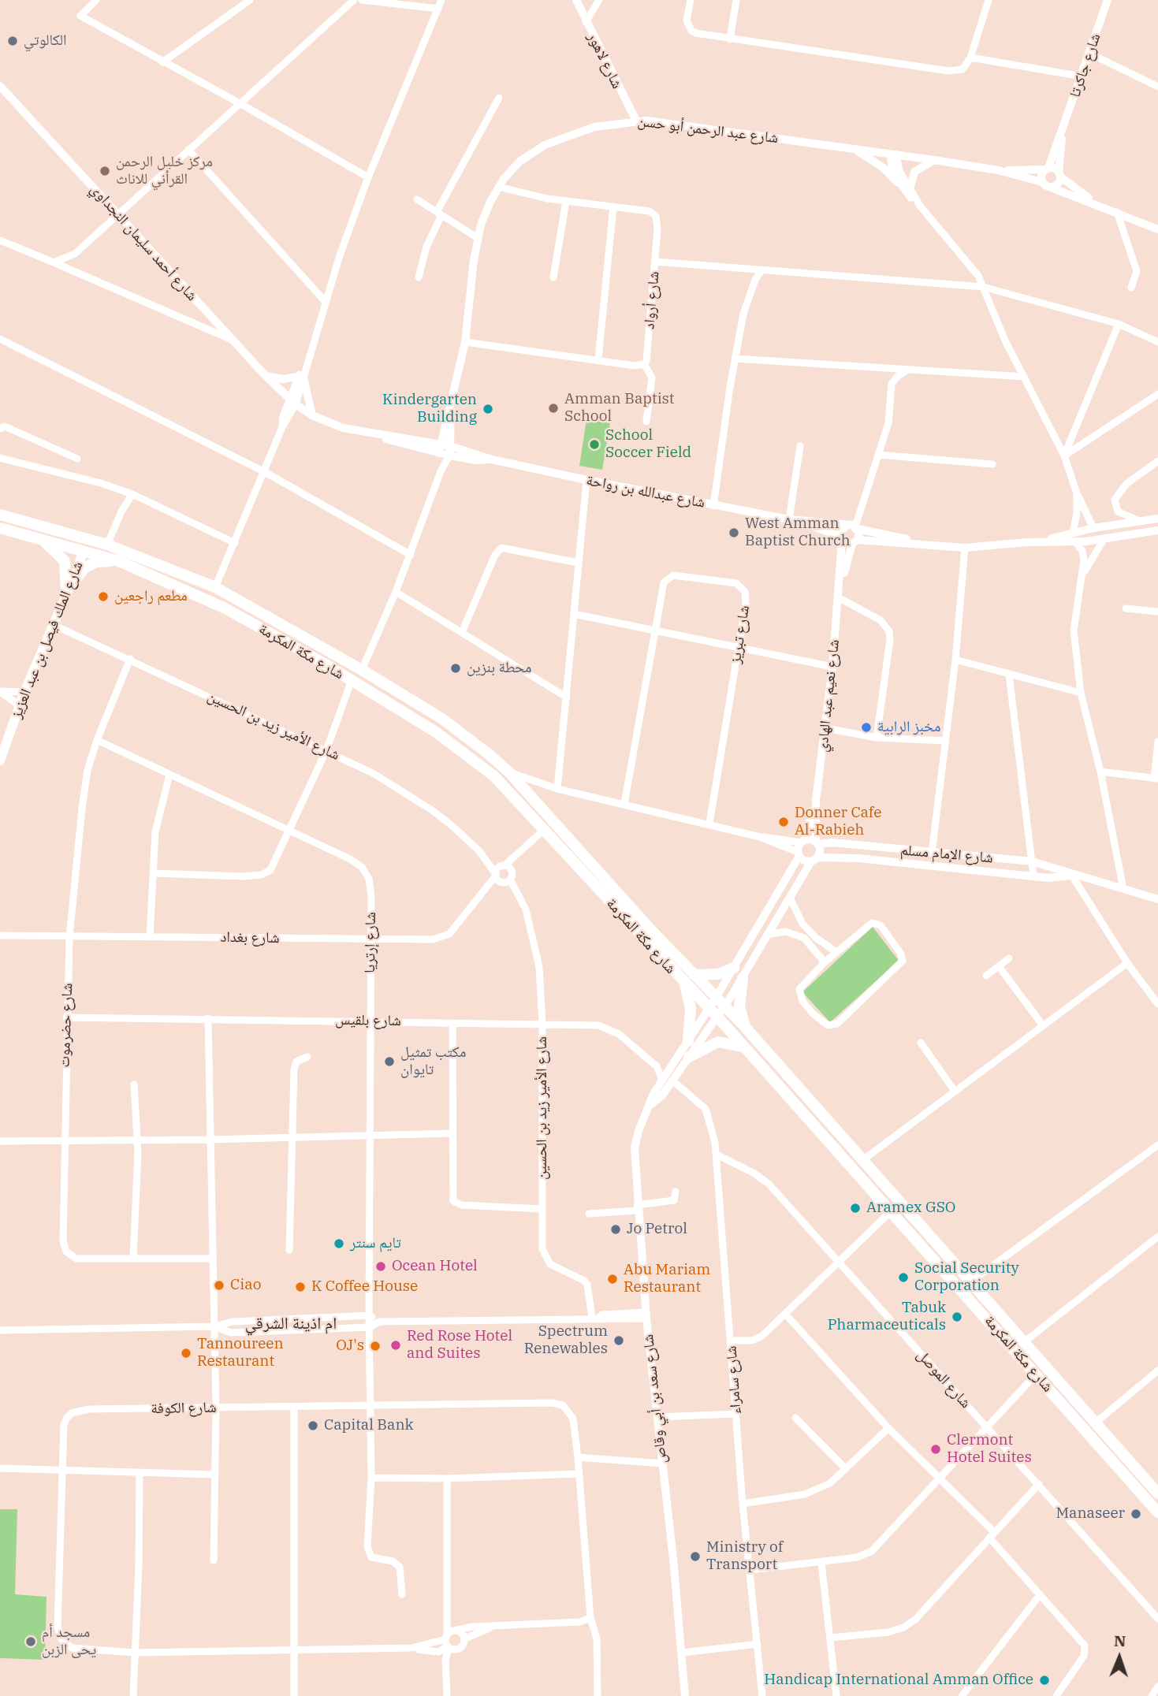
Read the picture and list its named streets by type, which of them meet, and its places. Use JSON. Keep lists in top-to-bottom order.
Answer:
{
  "streets": {
    "main road": ["شارع الملك فيصل بن عبد العزيز", "شارع مكة المكرمة"],
    "street": [
      "شارع لاهور",
      "شارع جاكرتا",
      "شارع عبد الرحمن أبو حسن",
      "شارع أحمد سليمان النجداوي",
      "شارع أرواد",
      "شارع عبدالله بن رواحة",
      "شارع تبريز",
      "شارع نعيم عبد الهادي",
      "شارع الأمير زيد بن الحسين",
      "شارع الإمام مسلم",
      "شارع بغداد",
      "شارع إرتريا",
      "شارع بلقيس",
      "شارع حضرموت",
      "شارع الموصل",
      "شارع سامراء",
      "شارع سعد بن أبي وقاص",
      "شارع الكوفة"
    ]
  },
  "crossings": [
    ["شارع لاهور", "شارع عبد الرحمن أبو حسن"],
    ["شارع جاكرتا", "شارع عبد الرحمن أبو حسن"],
    ["شارع عبد الرحمن أبو حسن", "شارع أرواد"],
    ["شارع عبد الرحمن أبو حسن", "شارع عبدالله بن رواحة"],
    ["شارع أحمد سليمان النجداوي", "شارع عبدالله بن رواحة"],
    ["شارع عبدالله بن رواحة", "شارع نعيم عبد الهادي"],
    ["شارع الملك فيصل بن عبد العزيز", "شارع مكة المكرمة"],
    ["شارع الملك فيصل بن عبد العزيز", "شارع الأمير زيد بن الحسين"],
    ["شارع مكة المكرمة", "شارع سعد بن أبي وقاص"],
    ["شارع نعيم عبد الهادي", "شارع الإمام مسلم"],
    ["شارع الأمير زيد بن الحسين", "شارع بغداد"],
    ["شارع الأمير زيد بن الحسين", "شارع بلقيس"],
    ["شارع الأمير زيد بن الحسين", "شارع حضرموت"],
    ["شارع بغداد", "شارع إرتريا"],
    ["شارع بغداد", "شارع حضرموت"],
    ["شارع إرتريا", "شارع بلقيس"],
    ["شارع إرتريا", "شارع حضرموت"],
    ["شارع إرتريا", "شارع الكوفة"],
    ["شارع بلقيس", "شارع حضرموت"],
    ["شارع بلقيس", "شارع سعد بن أبي وقاص"],
    ["شارع الموصل", "شارع سامراء"],
    ["شارع سامراء", "شارع سعد بن أبي وقاص"]
  ],
  "districts": ["ام اذينة الشرقي"],
  "places": [
    "الكالوتي",
    "مركز خليل الرحمن القرأني للاناث",
    "Amman Baptist School",
    "Kindergarten Building",
    "School Soccer Field",
    "West Amman Baptist Church",
    "مطعم راجعين",
    "محطة بنزين",
    "مخبز الرابية",
    "Donner Cafe Al-Rabieh",
    "مكتب تمثيل تايوان",
    "Aramex GSO",
    "Jo Petrol",
    "تايم سنتر",
    "Ocean Hotel",
    "Social Security Corporation",
    "Abu Mariam Restaurant",
    "Ciao",
    "K Coffee House",
    "Tabuk Pharmaceuticals",
    "Spectrum Renewables",
    "Red Rose Hotel and Suites",
    "OJ's",
    "Tannoureen Restaurant",
    "Capital Bank",
    "Clermont Hotel Suites",
    "Manaseer",
    "Ministry of Transport",
    "مسجد أم يحى الزبن",
    "Handicap International Amman Office"
  ],
  "north": "top"
}
